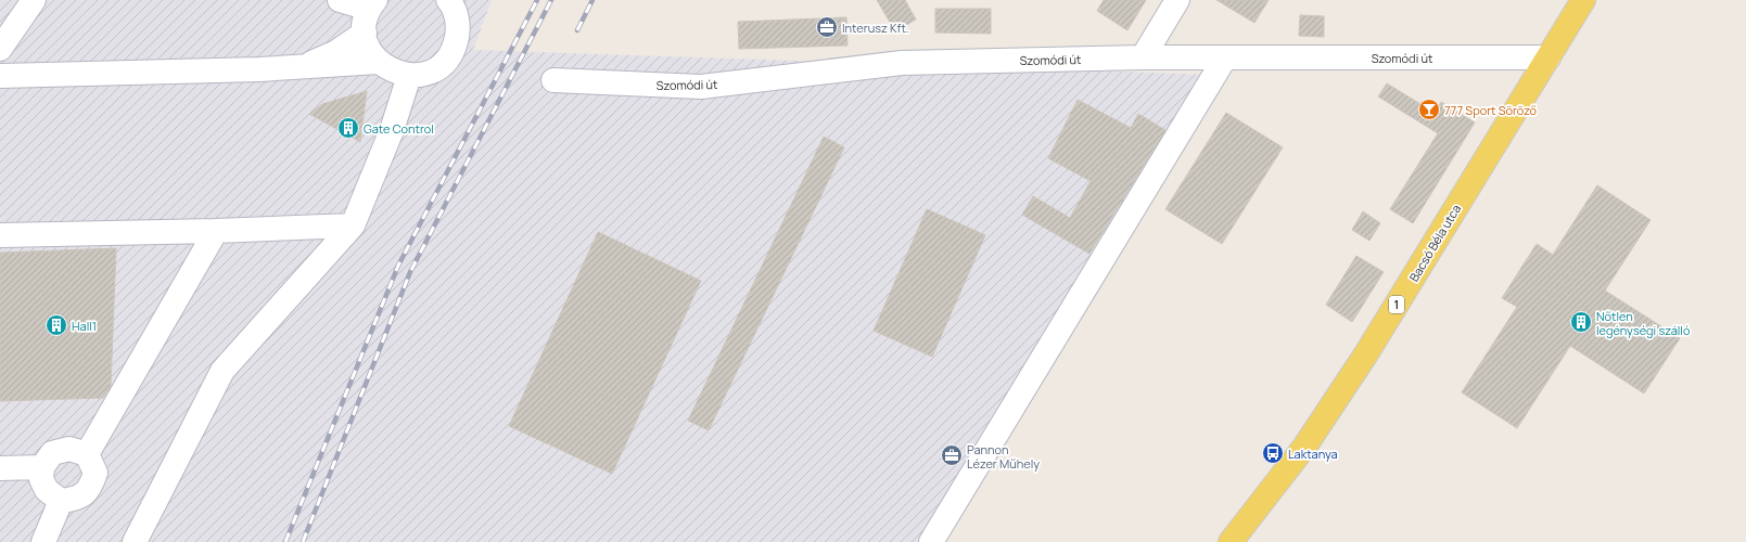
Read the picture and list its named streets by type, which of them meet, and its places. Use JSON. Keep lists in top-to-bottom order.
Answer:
{
  "streets": {
    "main road": ["Bacsó Béla utca", "1"],
    "street": ["Szomódi út"]
  },
  "crossings": [
    ["Szomódi út", "Bacsó Béla utca"]
  ],
  "places": {
    "office": ["Interusz Kft.", "Pannon Lézer Műhely"],
    "bar": ["777 Sport Söröző"],
    "building": ["Gate Control", "Nőtlen legénységi szálló", "Hall1"],
    "bus stop": ["Laktanya"]
  }
}
